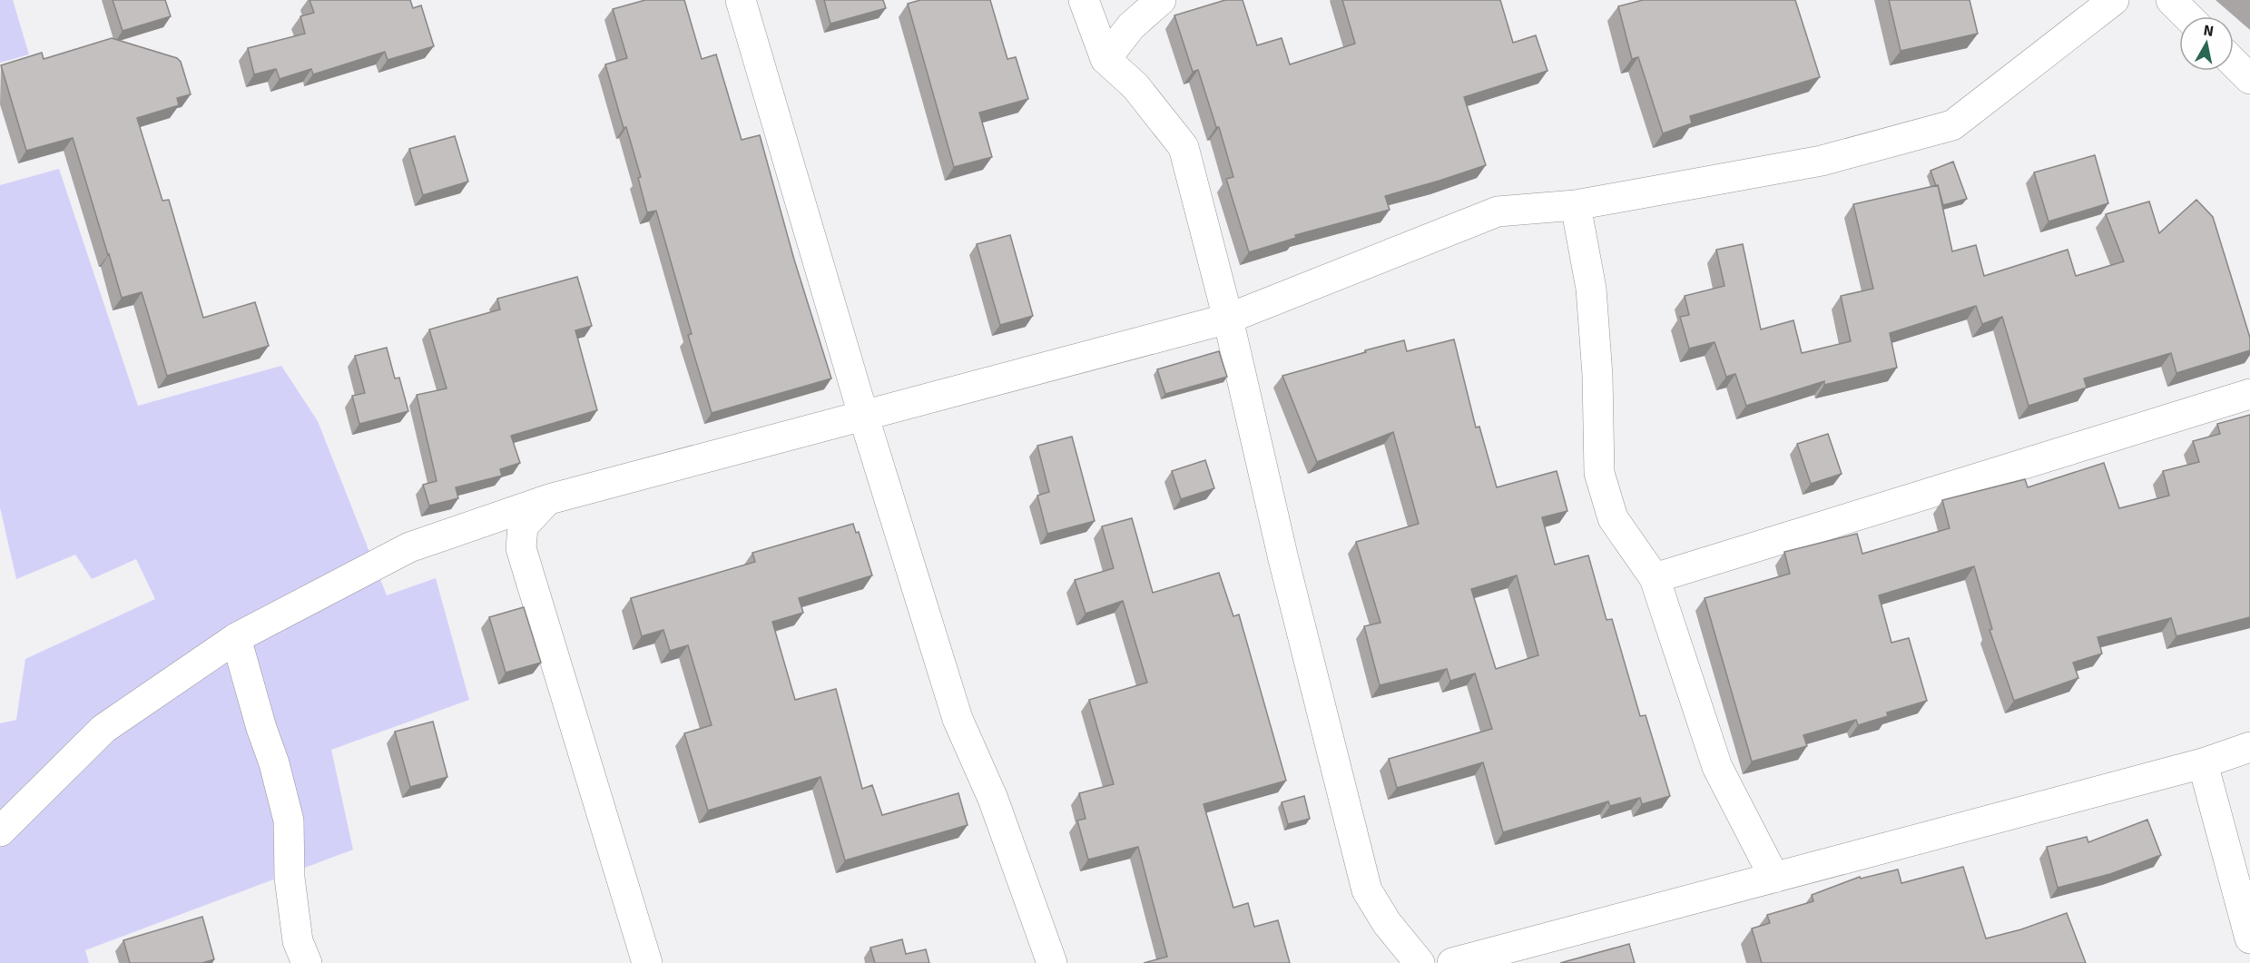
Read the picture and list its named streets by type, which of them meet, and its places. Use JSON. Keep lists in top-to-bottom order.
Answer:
{
  "north": "top"
}
